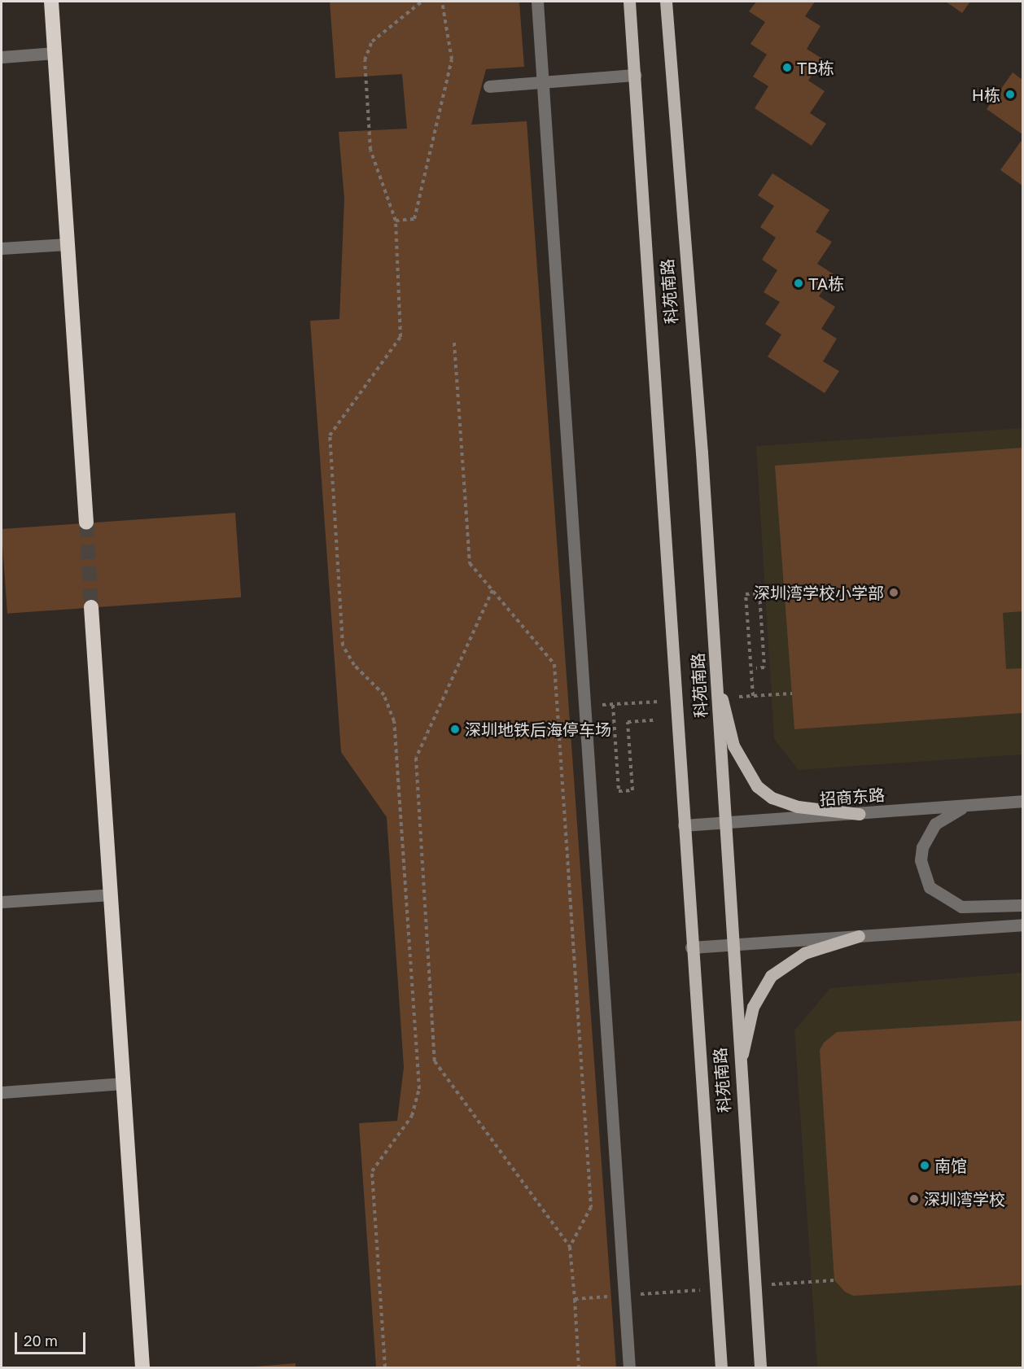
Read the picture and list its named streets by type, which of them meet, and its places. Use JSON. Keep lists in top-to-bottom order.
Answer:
{
  "streets": {
    "main road": ["科苑南路"],
    "street": ["招商东路"]
  },
  "crossings": [
    ["科苑南路", "招商东路"]
  ],
  "places": [
    "TB栋",
    "H栋",
    "TA栋",
    "深圳湾学校小学部",
    "深圳地铁后海停车场",
    "南馆",
    "深圳湾学校"
  ],
  "scale_bar": "20 m"
}
